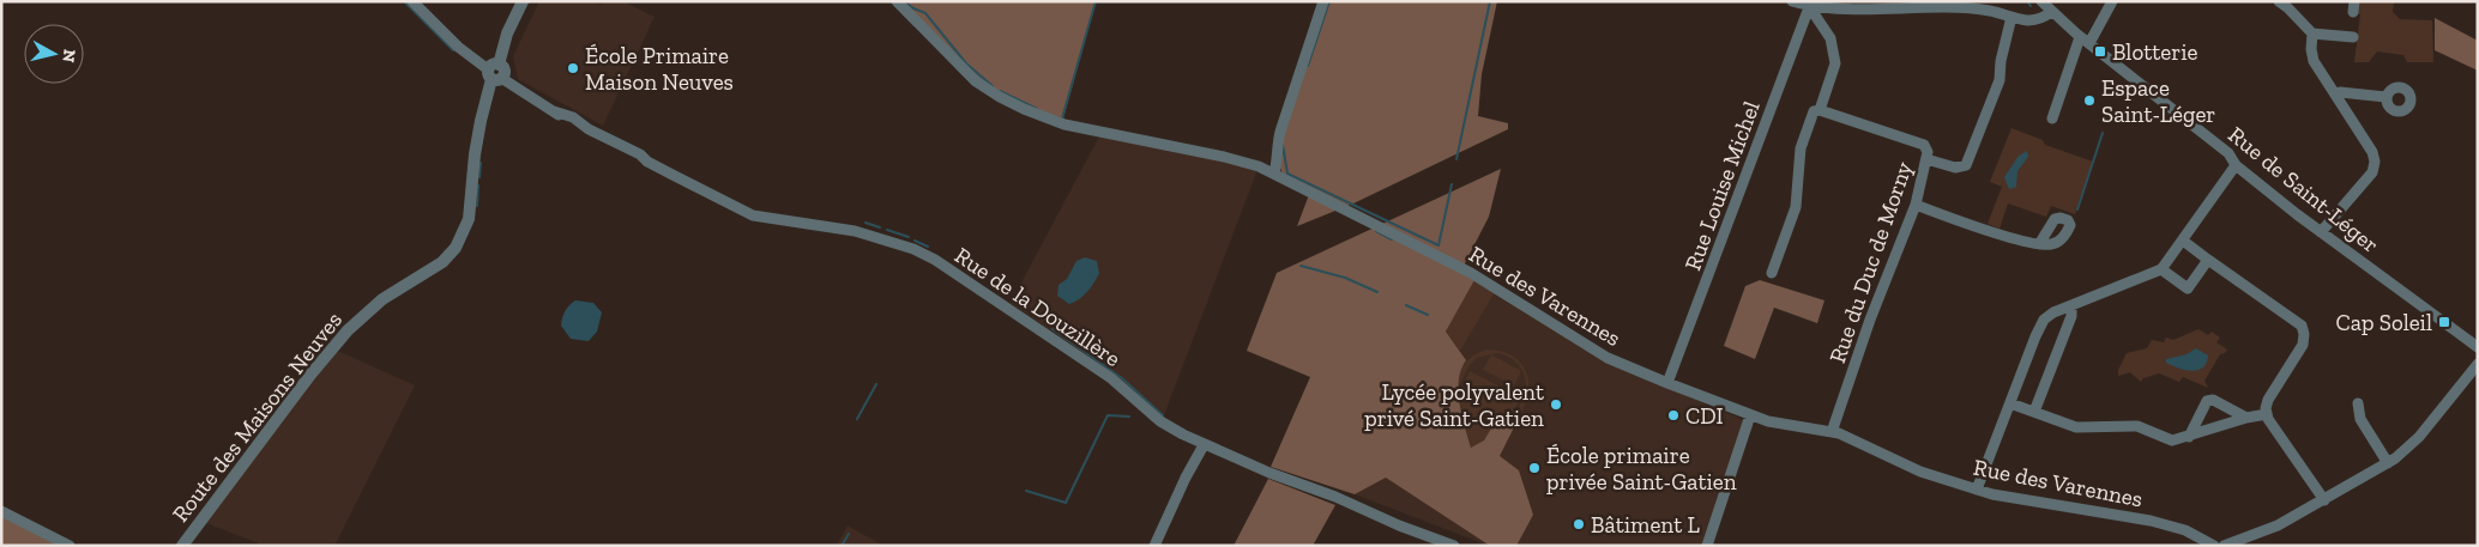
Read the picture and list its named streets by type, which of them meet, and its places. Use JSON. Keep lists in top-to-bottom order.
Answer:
{
  "streets": {
    "street": [
      "Rue Louise Michel",
      "Rue de Saint-Léger",
      "Rue du Duc de Morny",
      "Rue des Varennes",
      "Rue de la Douzillère",
      "Route des Maisons Neuves"
    ]
  },
  "crossings": [
    ["Rue Louise Michel", "Rue des Varennes"],
    ["Rue du Duc de Morny", "Rue des Varennes"],
    ["Rue de la Douzillère", "Route des Maisons Neuves"]
  ],
  "places": {
    "transit": ["Blotterie", "Cap Soleil"],
    "other": [
      "École Primaire Maison Neuves",
      "Espace Saint-Léger",
      "Lycée polyvalent privé Saint-Gatien",
      "CDI",
      "École primaire privée Saint-Gatien",
      "Bâtiment L"
    ]
  },
  "north": "right"
}
